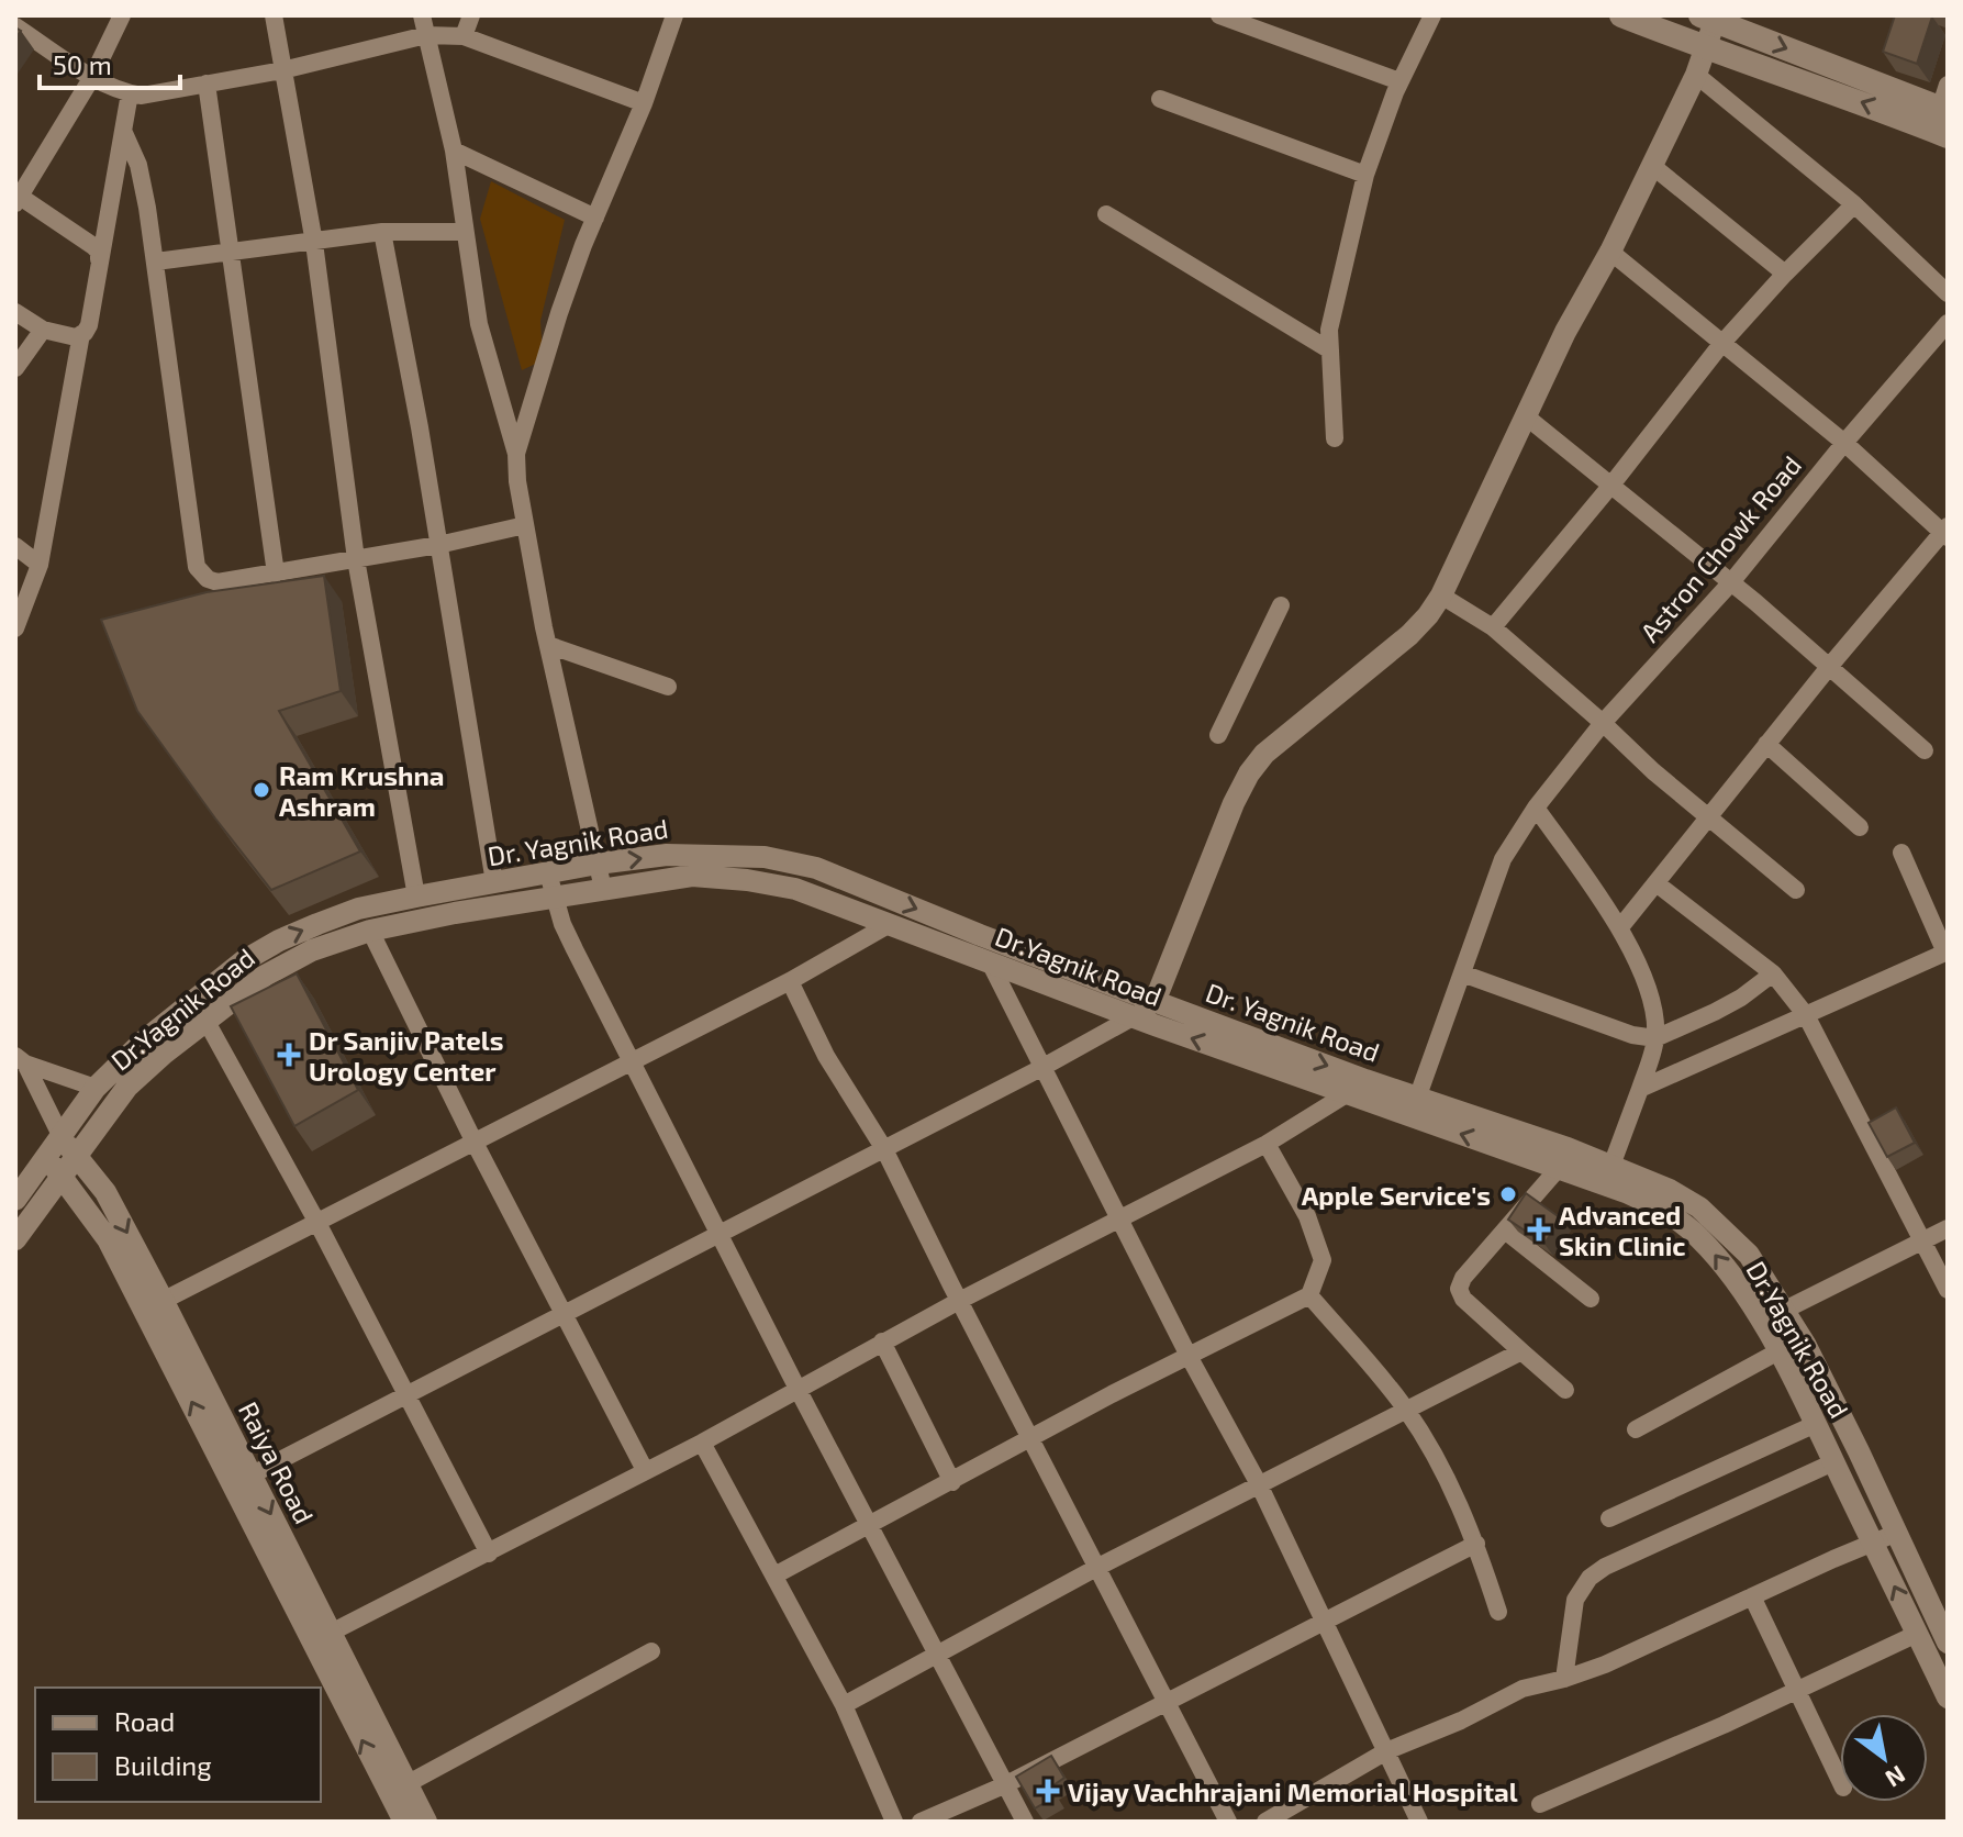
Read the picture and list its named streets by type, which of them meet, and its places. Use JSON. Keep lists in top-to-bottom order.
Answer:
{
  "streets": {
    "street": [
      "Astron Chowk Road",
      "Dr. Yagnik Road",
      "Dr.Yagnik Road",
      "Raiya Road"
    ]
  },
  "crossings": [
    ["Astron Chowk Road", "Dr. Yagnik Road"],
    ["Astron Chowk Road", "Dr.Yagnik Road"],
    ["Dr. Yagnik Road", "Dr.Yagnik Road"],
    ["Dr. Yagnik Road", "Raiya Road"],
    ["Dr.Yagnik Road", "Raiya Road"]
  ],
  "one_way": ["Dr. Yagnik Road"],
  "places": {
    "other": ["Ram Krushna Ashram", "Apple Service's"],
    "health": ["Dr Sanjiv Patels Urology Center", "Advanced Skin Clinic", "Vijay Vachhrajani Memorial Hospital"]
  },
  "legend": ["Road", "Building"],
  "scale_bar": "50 m",
  "north": "bottom right"
}
